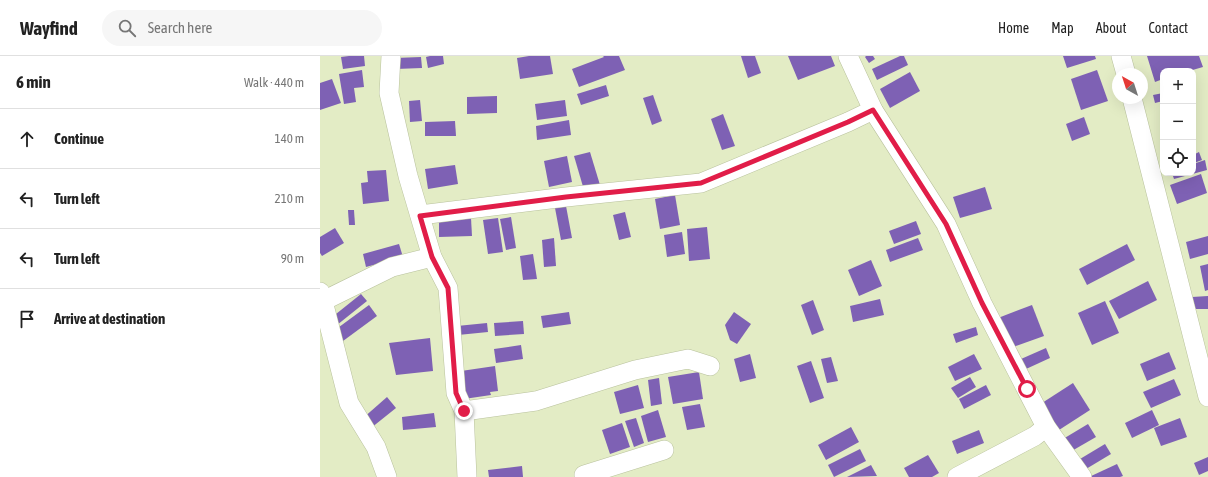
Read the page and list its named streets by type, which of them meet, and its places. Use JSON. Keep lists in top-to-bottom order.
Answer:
{
  "north": "top left",
  "page": {
    "header": "Wayfind",
    "search": "Search here",
    "nav": [
      "Home",
      "Map",
      "About",
      "Contact"
    ],
    "heading": ["6 min", "Walk · 440 m"],
    "map_buttons": ["+", "−"],
    "list": [
      ["Continue", "140 m"],
      ["Turn left", "210 m"],
      ["Turn left", "90 m"],
      "Arrive at destination"
    ]
  }
}
